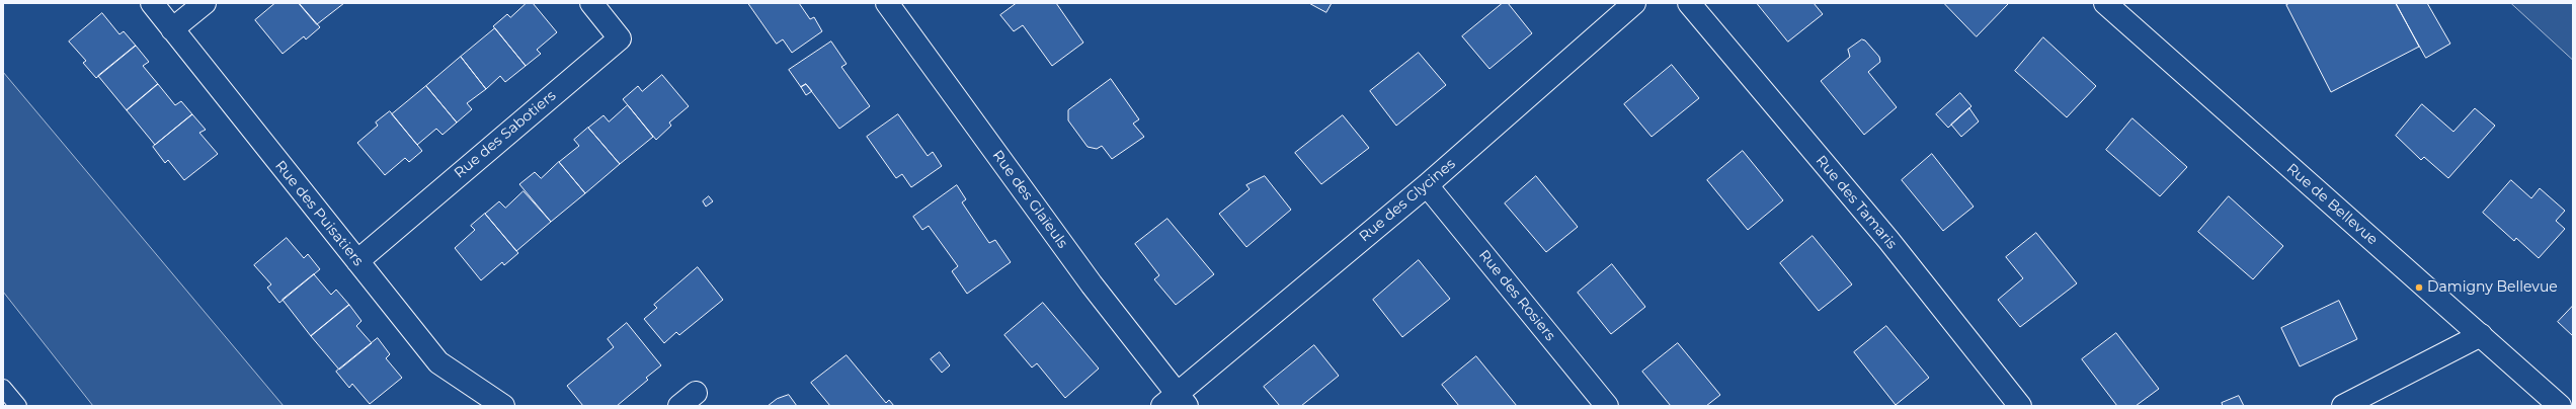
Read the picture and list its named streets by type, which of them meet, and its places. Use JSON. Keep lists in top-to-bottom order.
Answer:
{
  "streets": {
    "street": [
      "Rue des Sabotiers",
      "Rue des Glaïeuls",
      "Rue des Glycines",
      "Rue des Tamaris",
      "Rue de Bellevue",
      "Rue des Puisatiers",
      "Rue des Rosiers"
    ]
  },
  "crossings": [
    ["Rue des Sabotiers", "Rue des Puisatiers"],
    ["Rue des Glaïeuls", "Rue des Glycines"],
    ["Rue des Glycines", "Rue des Rosiers"]
  ],
  "places": ["Damigny Bellevue"]
}
